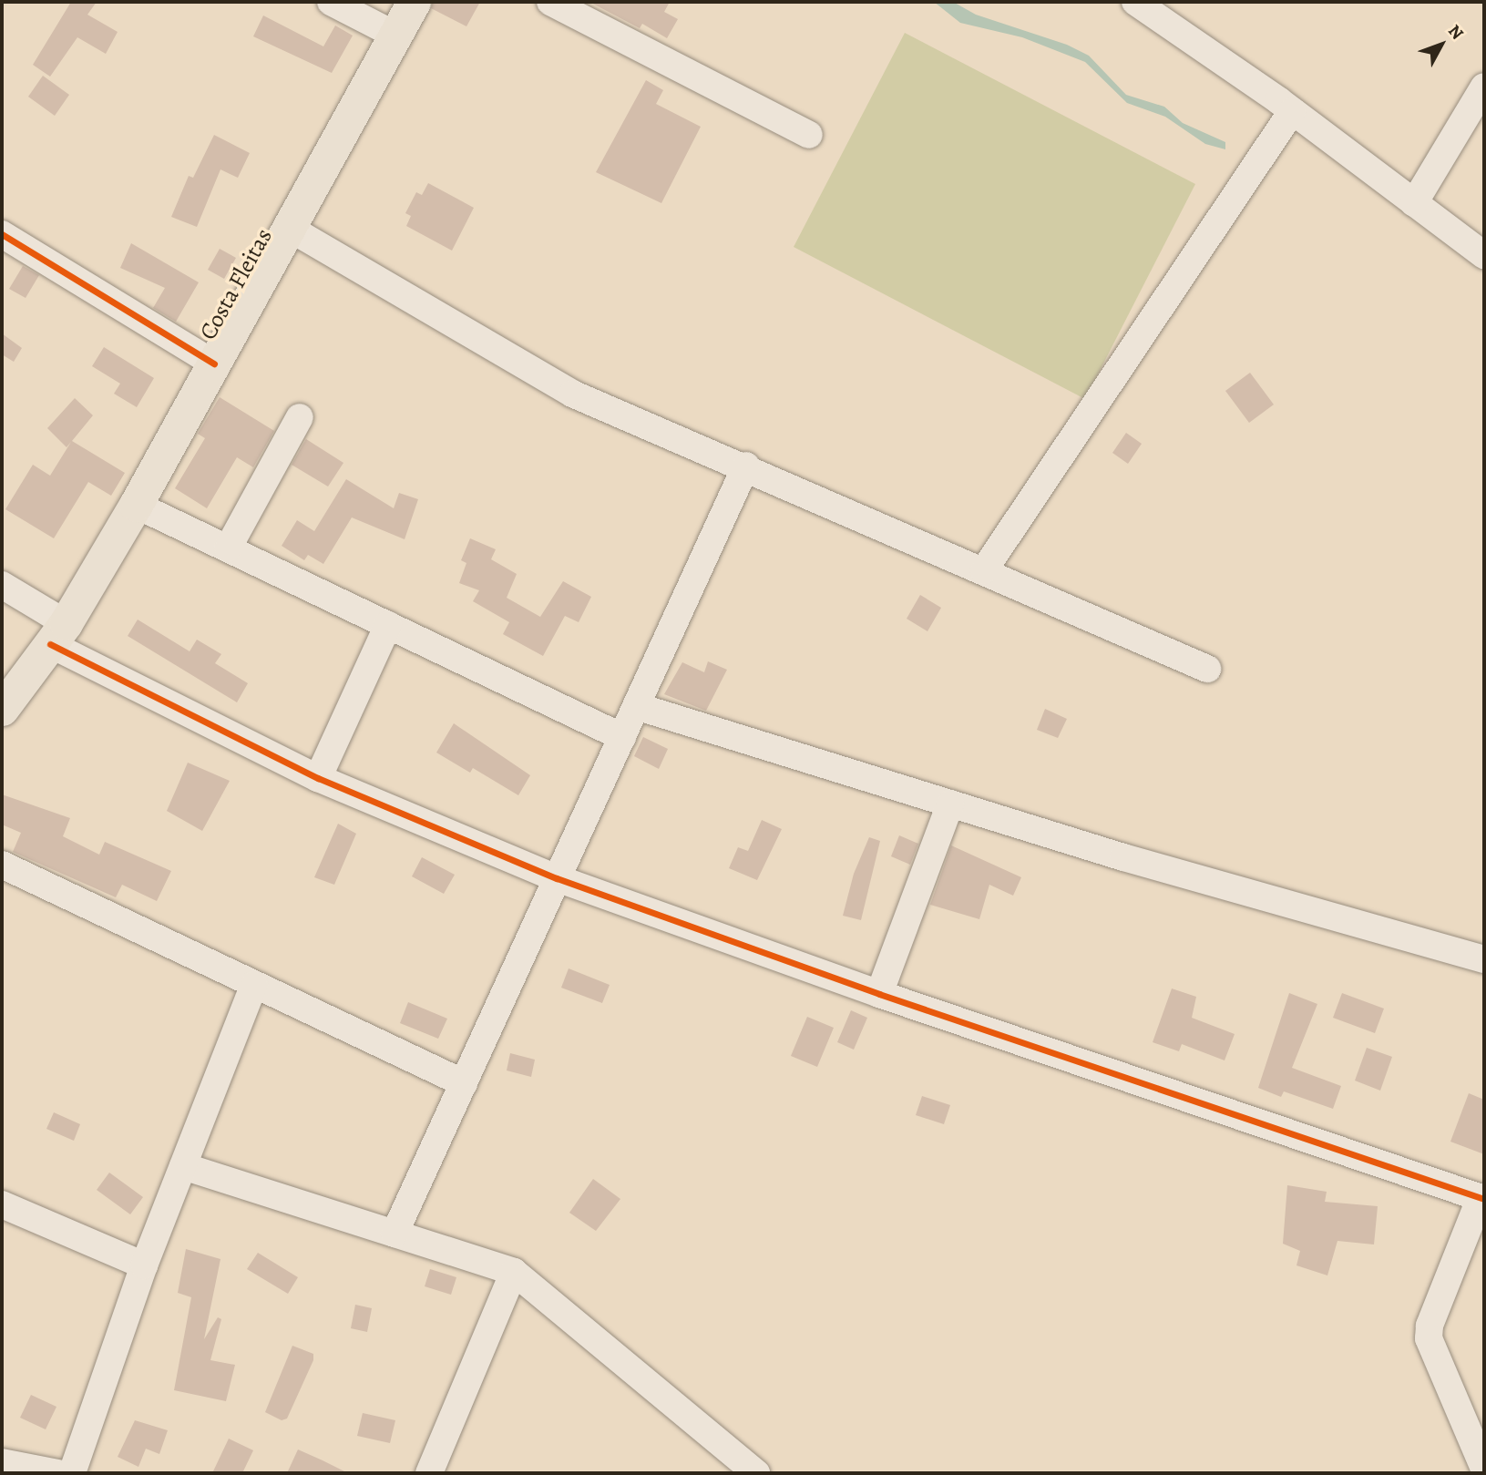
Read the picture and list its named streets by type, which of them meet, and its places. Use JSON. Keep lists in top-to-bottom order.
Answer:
{
  "streets": {
    "main road": ["Costa Fleitas"]
  },
  "north": "top right"
}
